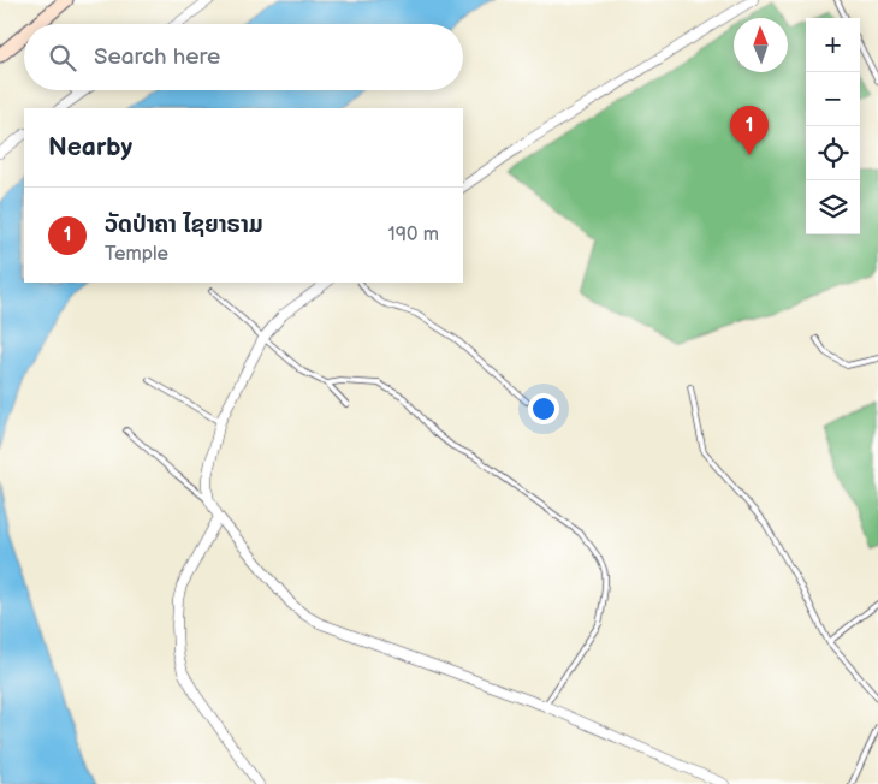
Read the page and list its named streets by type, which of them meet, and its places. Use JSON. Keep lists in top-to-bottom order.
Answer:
{
  "north": "top",
  "page": {
    "map_buttons": ["+", "−"],
    "search": "Search here",
    "pins": "1",
    "heading": "Nearby",
    "list": [
      {
        "mark": "1",
        "name": "ວັດປ່າຄາ ໄຊຍາຣາມ",
        "note": "Temple",
        "value": "190 m"
      }
    ]
  }
}
